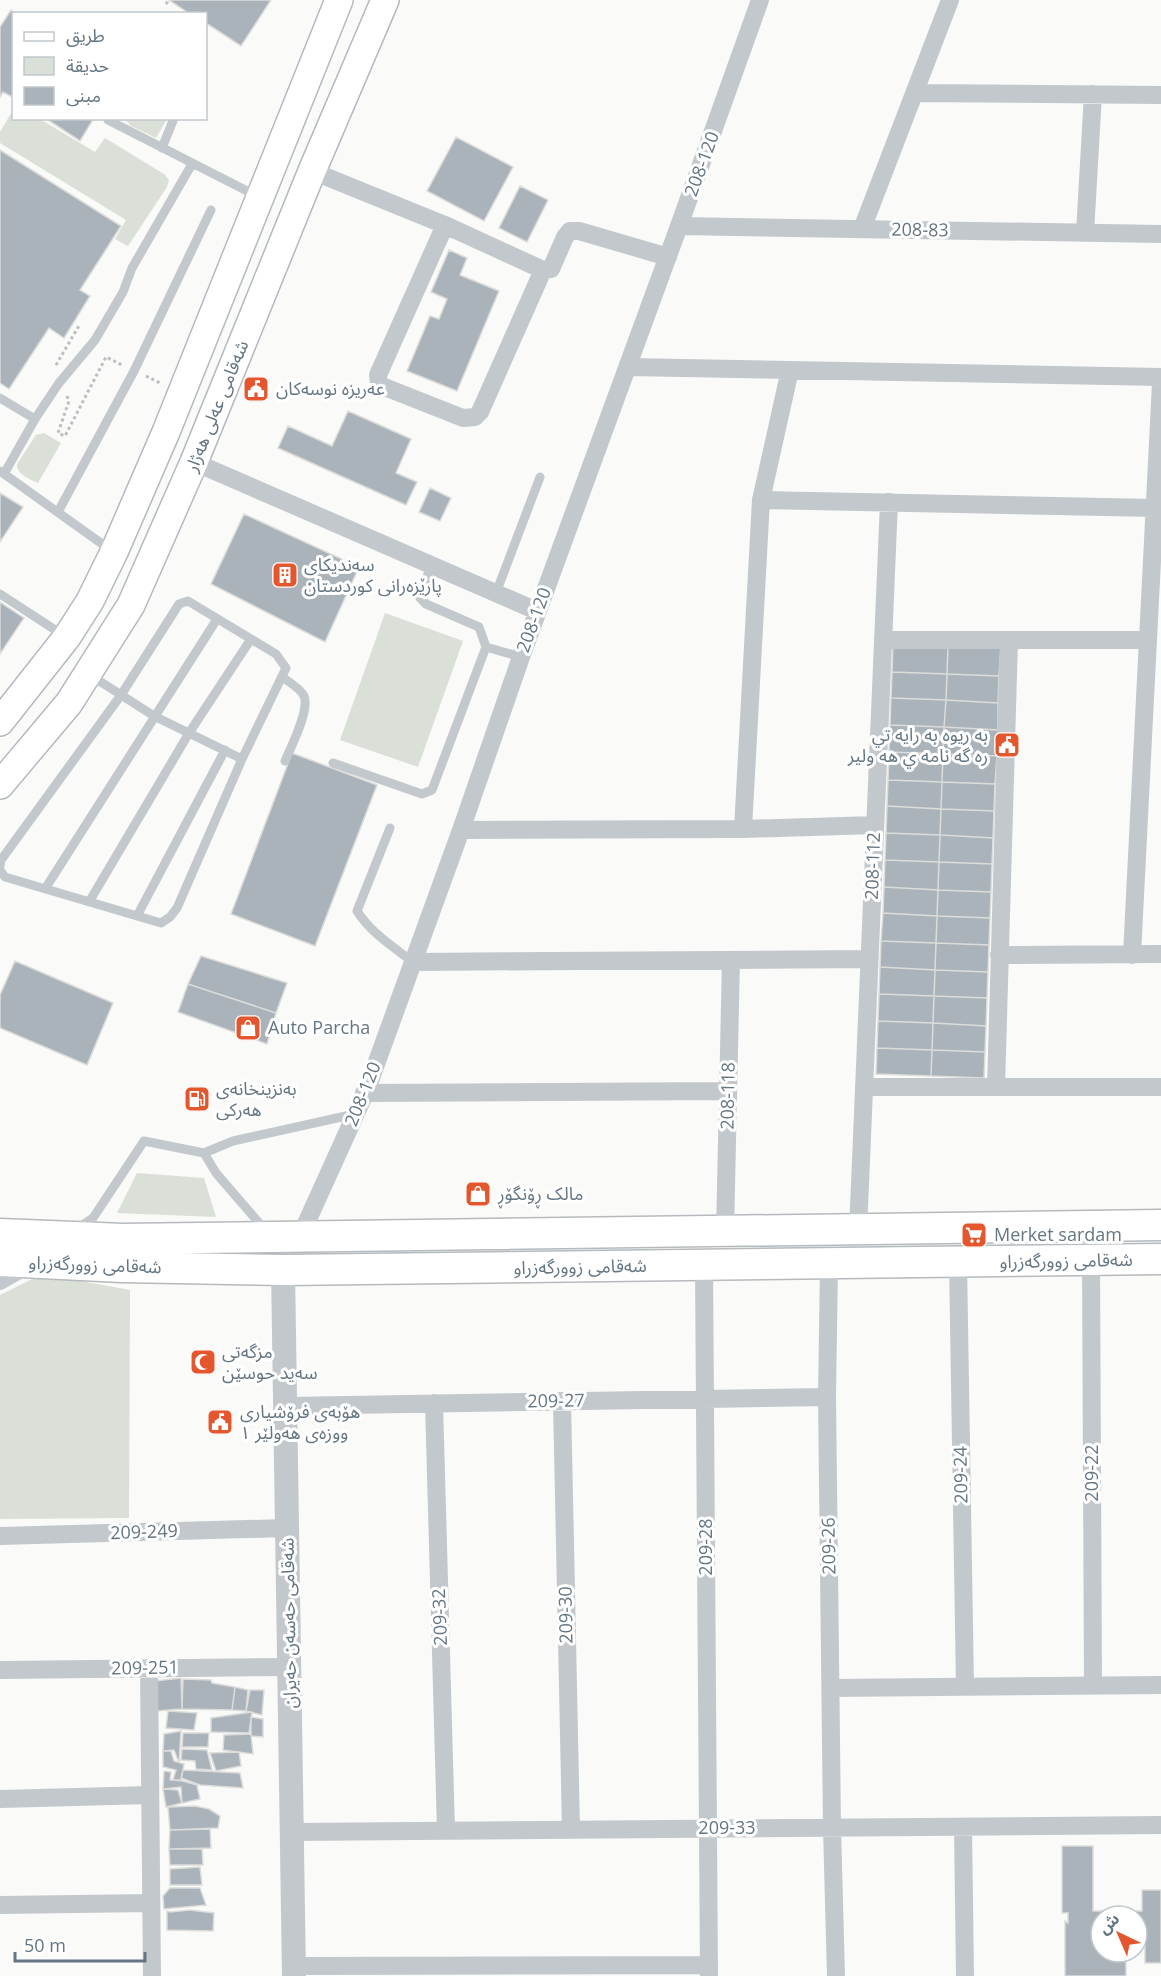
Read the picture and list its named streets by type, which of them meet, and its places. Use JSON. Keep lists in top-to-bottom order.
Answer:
{
  "streets": {
    "main road": ["شەقامی عەلی هەژار", "شەقامی زوورگەزراو"],
    "street": [
      "208-120",
      "208-83",
      "208-112",
      "208-118",
      "209-27",
      "209-22",
      "209-24",
      "209-249",
      "209-26",
      "209-28",
      "209-30",
      "209-32",
      "شەقامی حەسەن حەیران",
      "209-251",
      "209-33"
    ]
  },
  "crossings": [
    ["208-120", "208-83"],
    ["208-120", "شەقامی زوورگەزراو"],
    ["208-112", "شەقامی زوورگەزراو"],
    ["208-118", "شەقامی زوورگەزراو"],
    ["شەقامی زوورگەزراو", "209-22"],
    ["شەقامی زوورگەزراو", "209-24"],
    ["شەقامی زوورگەزراو", "209-26"],
    ["شەقامی زوورگەزراو", "209-28"],
    ["شەقامی زوورگەزراو", "شەقامی حەسەن حەیران"],
    ["209-27", "209-26"],
    ["209-27", "209-28"],
    ["209-27", "209-30"],
    ["209-27", "209-32"],
    ["209-27", "شەقامی حەسەن حەیران"],
    ["209-249", "شەقامی حەسەن حەیران"],
    ["209-26", "209-33"],
    ["209-28", "209-33"],
    ["209-30", "209-33"],
    ["209-32", "209-33"],
    ["شەقامی حەسەن حەیران", "209-251"],
    ["شەقامی حەسەن حەیران", "209-33"]
  ],
  "places": {
    "public building": ["عەریزە نوسەکان", "به ريوه به رايه تي ره گه نامه ي هه ولير", "هۆبەی فرۆشیاری ووزەی هەولێر ١"],
    "building": ["سەندیکای پارێزەرانی کوردستان"],
    "shop": ["Auto Parcha", "مالک ڕۆنگۆڕ"],
    "fuel station": ["بەنزینخانەی هەرکی"],
    "supermarket": ["Merket sardam"],
    "mosque": ["مزگەتی سەید حوسێن"]
  },
  "legend": ["طريق", "حديقة", "مبنى"],
  "scale_bar": "50 m",
  "north": "top left"
}
